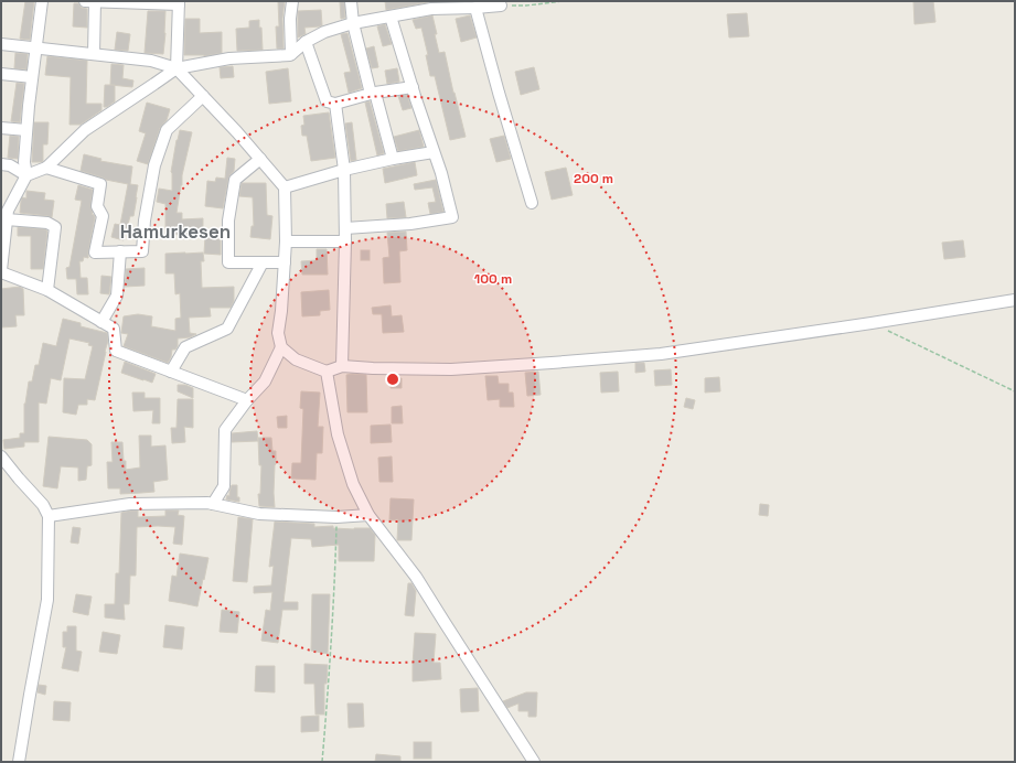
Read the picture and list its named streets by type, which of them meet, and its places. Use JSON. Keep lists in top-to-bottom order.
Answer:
{
  "districts": ["Hamurkesen"],
  "rings": ["200 m", "100 m"]
}
